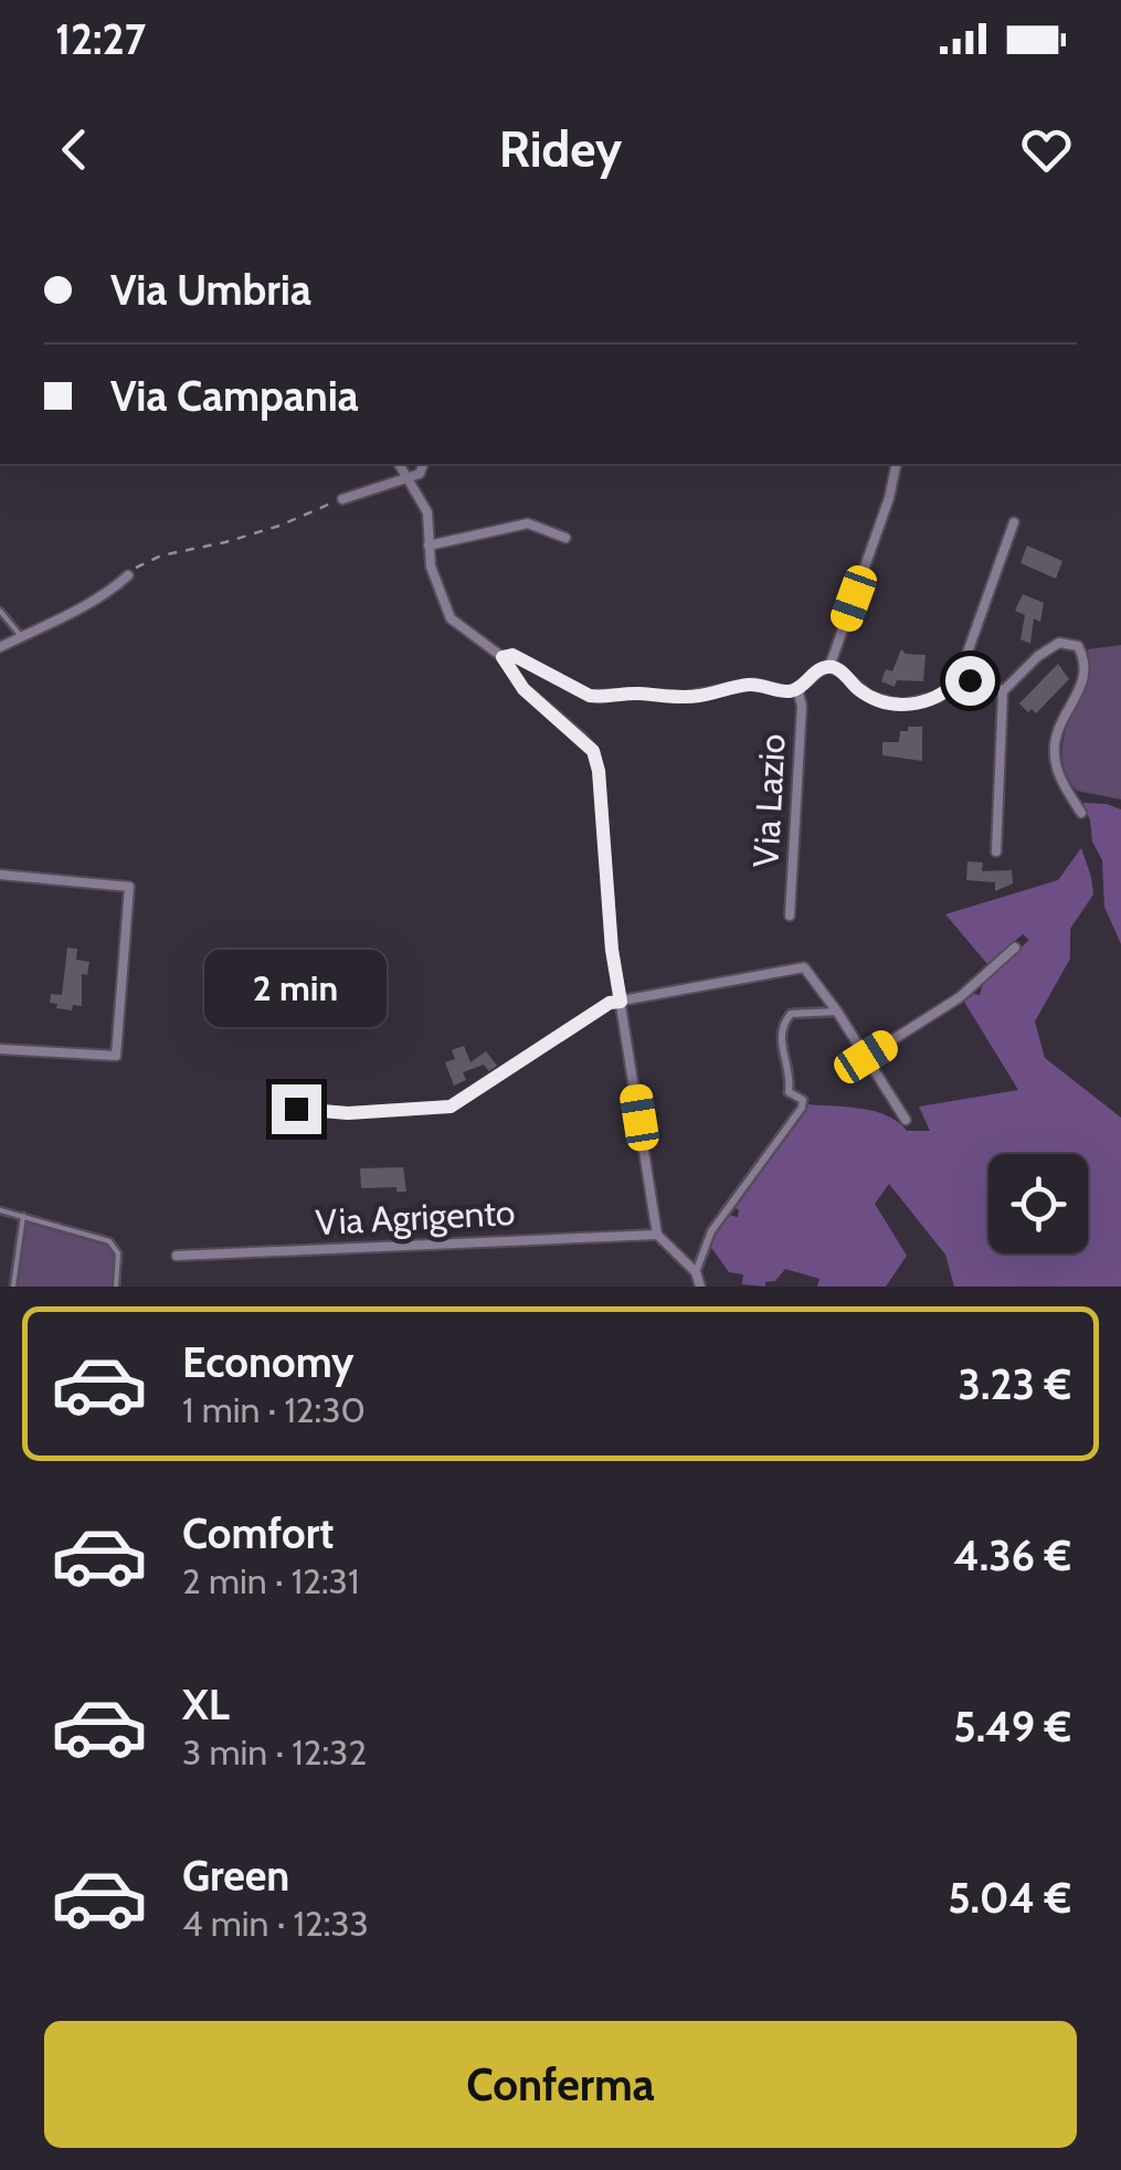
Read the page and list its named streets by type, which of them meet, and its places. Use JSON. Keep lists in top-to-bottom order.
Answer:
{
  "streets": {
    "street": ["Via Lazio", "Via Agrigento"]
  },
  "page": {
    "status": "12:27",
    "header": "Ridey",
    "banner": ["Via Umbria", "Via Campania"],
    "bubble": "2 min",
    "list": [
      {
        "name": "Economy",
        "note": "1 min · 12:30",
        "value": "3.23 €"
      },
      {
        "name": "Comfort",
        "note": "2 min · 12:31",
        "value": "4.36 €"
      },
      {
        "name": "XL",
        "note": "3 min · 12:32",
        "value": "5.49 €"
      },
      {
        "name": "Green",
        "note": "4 min · 12:33",
        "value": "5.04 €"
      }
    ],
    "buttons": "Conferma"
  }
}
